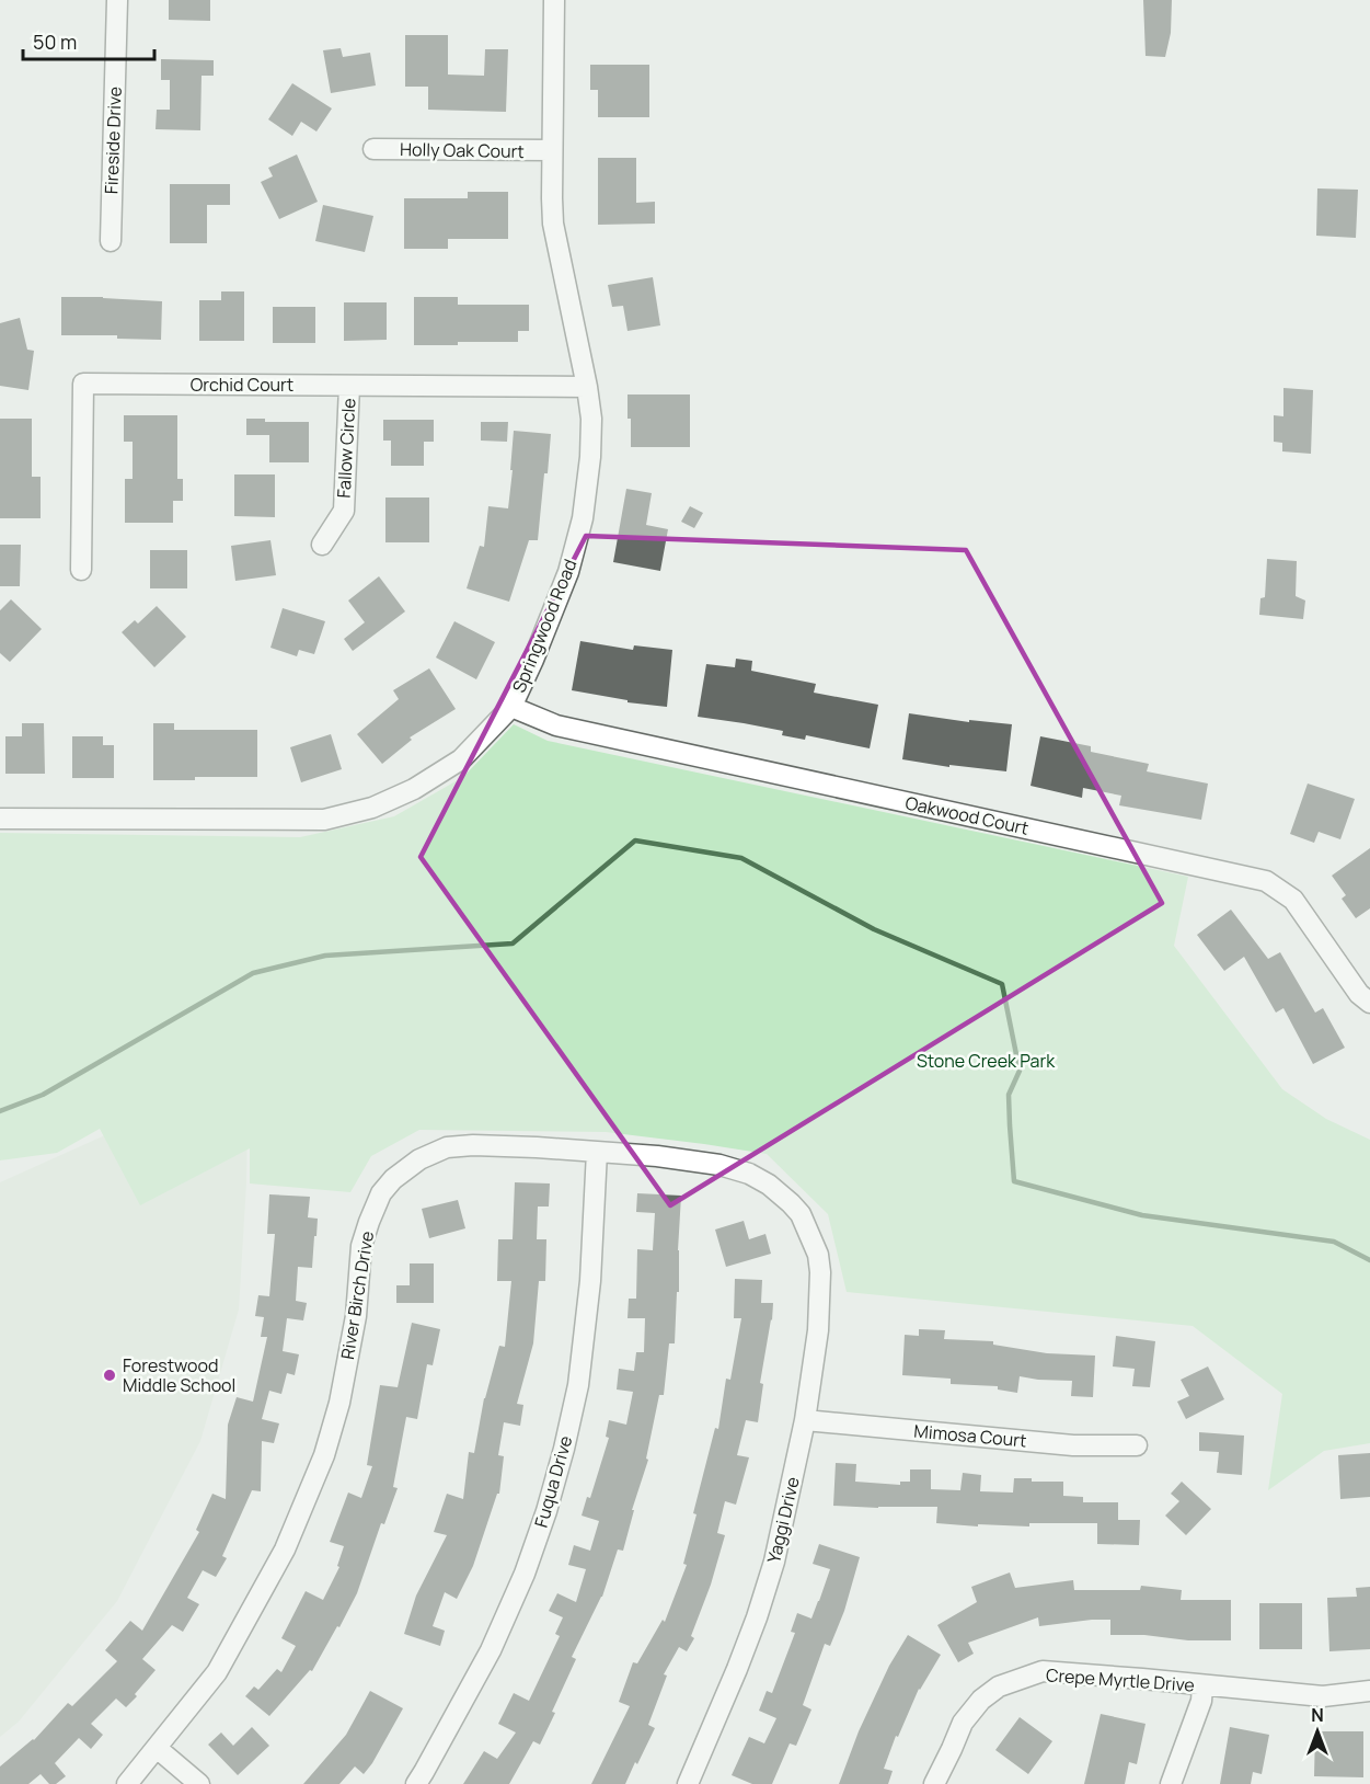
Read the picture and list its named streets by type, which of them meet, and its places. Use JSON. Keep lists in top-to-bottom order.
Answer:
{
  "streets": {
    "street": [
      "Fireside Drive",
      "Holly Oak Court",
      "Orchid Court",
      "Fallow Circle",
      "Springwood Road",
      "Oakwood Court",
      "River Birch Drive",
      "Mimosa Court",
      "Fuqua Drive",
      "Yaggi Drive",
      "Crepe Myrtle Drive"
    ]
  },
  "crossings": [
    ["Holly Oak Court", "Springwood Road"],
    ["Orchid Court", "Fallow Circle"],
    ["Orchid Court", "Springwood Road"],
    ["Springwood Road", "Oakwood Court"],
    ["River Birch Drive", "Fuqua Drive"],
    ["River Birch Drive", "Yaggi Drive"],
    ["Mimosa Court", "Yaggi Drive"]
  ],
  "parks": ["Stone Creek Park"],
  "places": ["Forestwood Middle School"],
  "scale_bar": "50 m",
  "north": "top"
}
